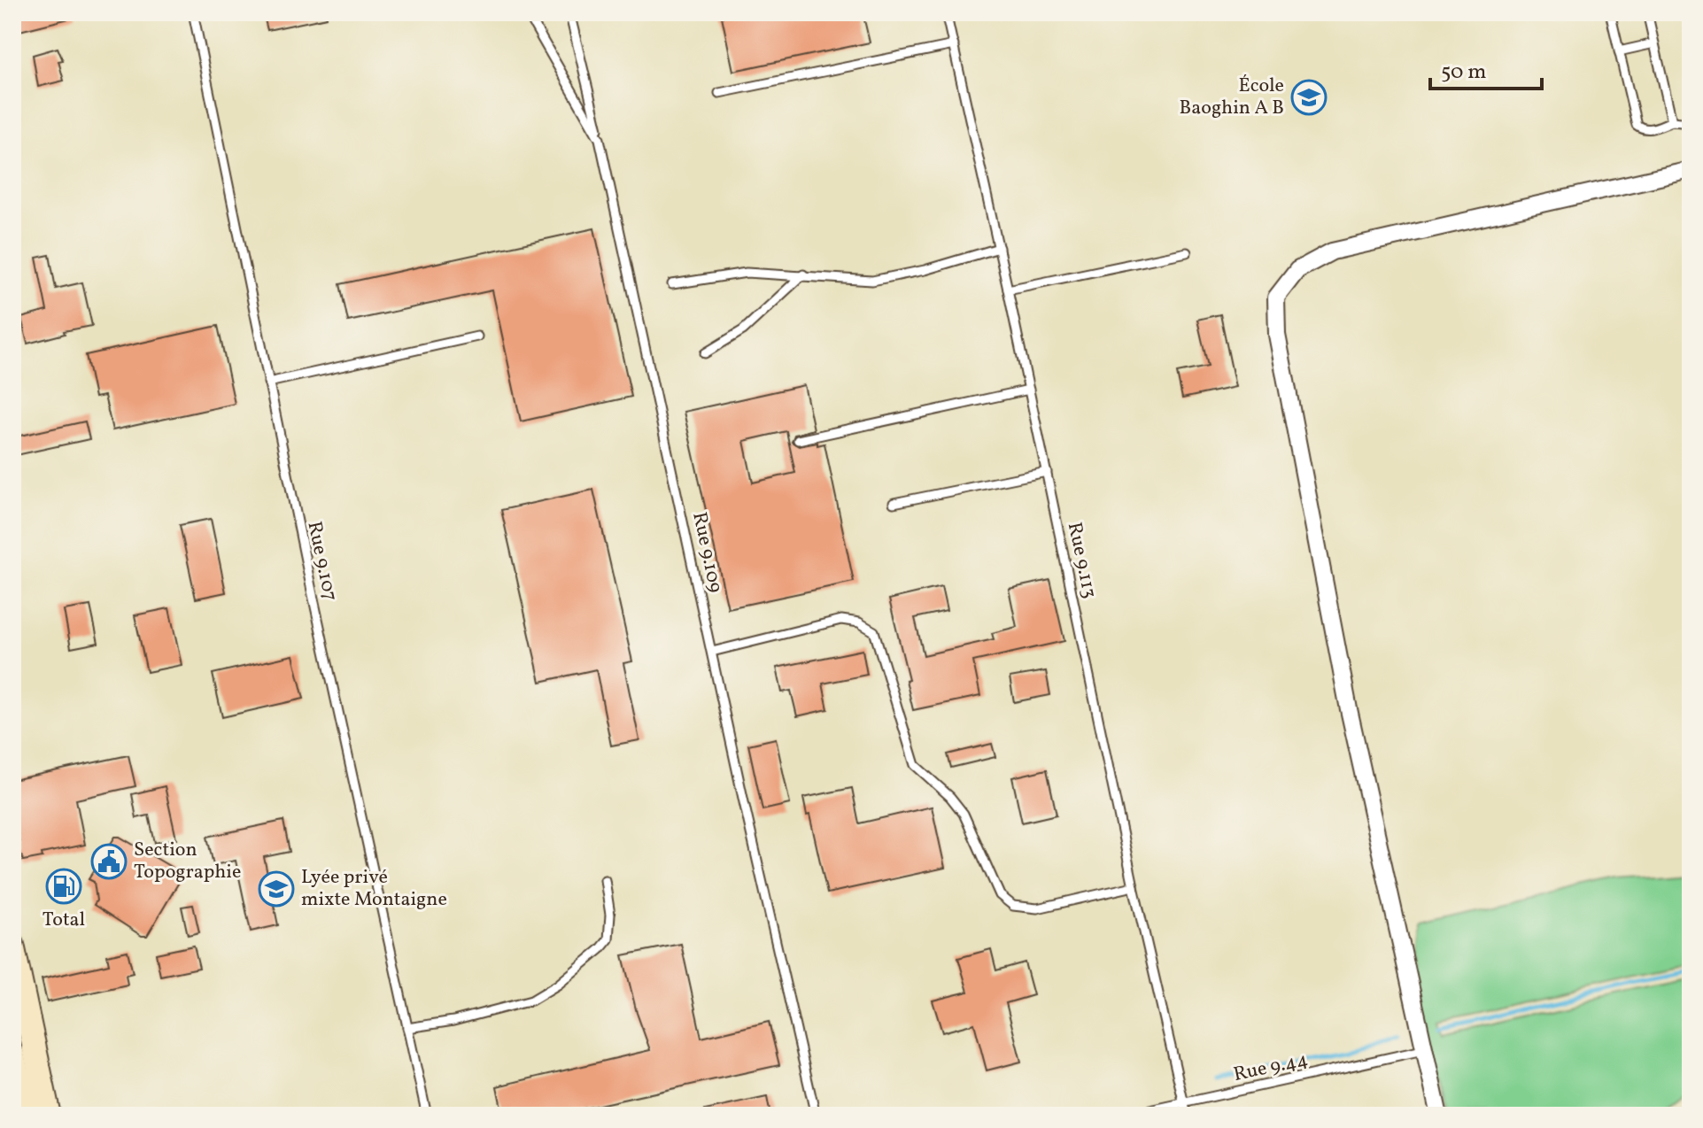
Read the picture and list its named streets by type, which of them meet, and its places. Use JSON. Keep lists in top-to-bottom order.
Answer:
{
  "streets": {
    "lane": [
      "Rue 9.109",
      "Rue 9.113",
      "Rue 9.107",
      "Rue 9.44"
    ]
  },
  "crossings": [
    ["Rue 9.113", "Rue 9.44"]
  ],
  "places": {
    "school or university": ["École Baoghin A B", "Lyée privé mixte Montaigne"],
    "public building": ["Section Topographie"],
    "fuel station": ["Total"]
  },
  "scale_bar": "50 m"
}
